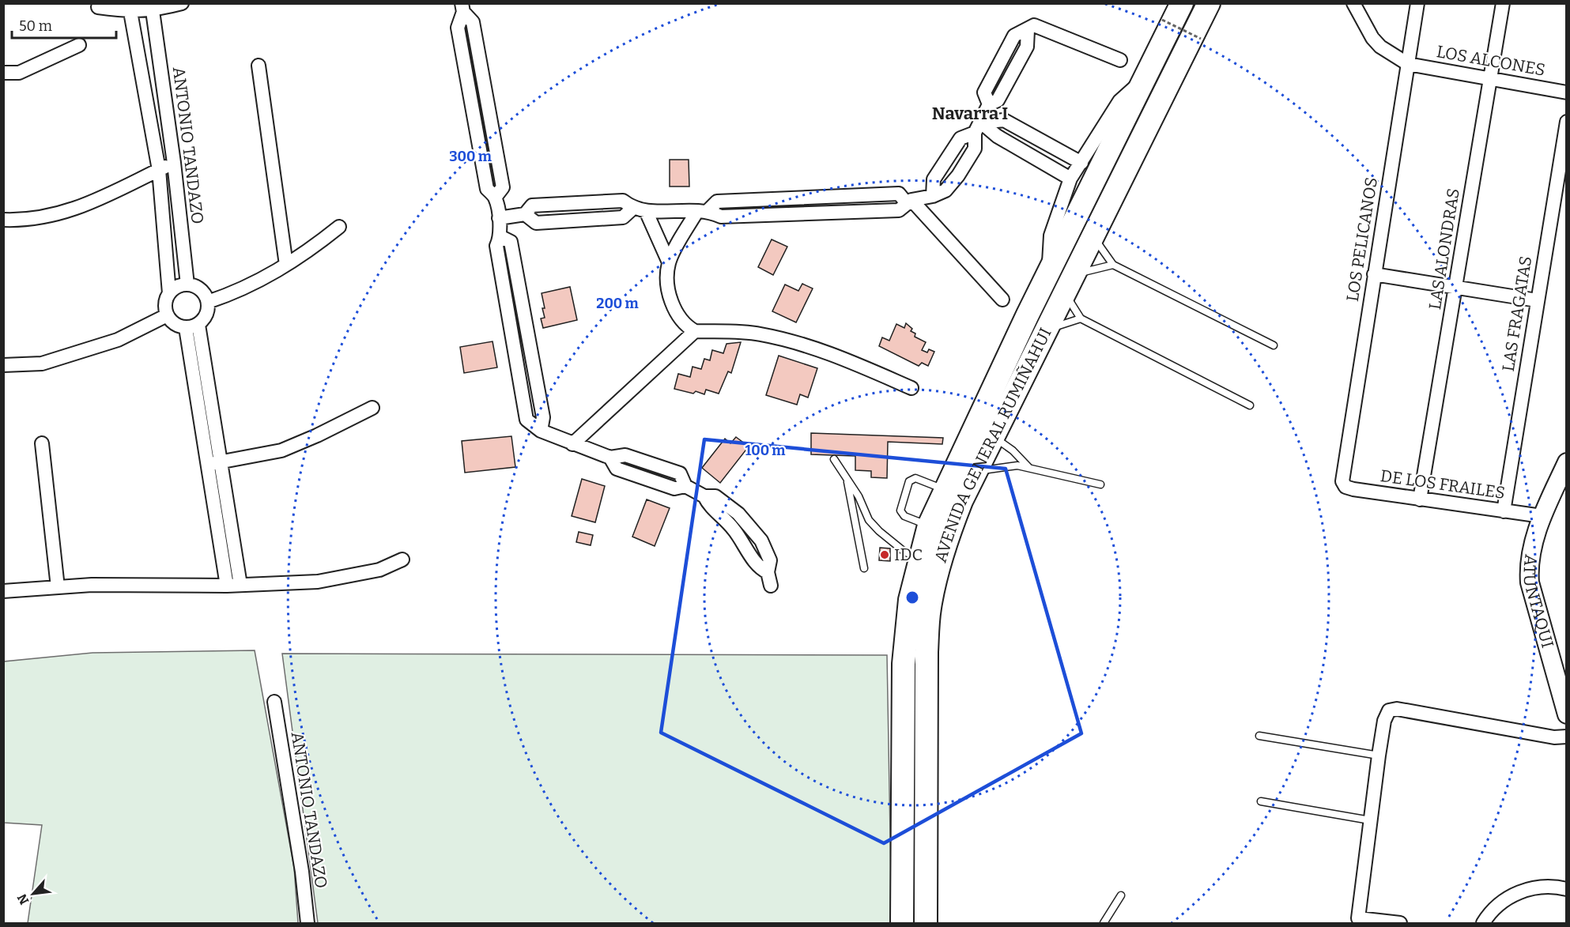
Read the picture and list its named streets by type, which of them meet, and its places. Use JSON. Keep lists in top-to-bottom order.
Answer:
{
  "streets": {
    "highway": ["AVENIDA GENERAL RUMIÑAHUI"],
    "street": [
      "LOS ALCONES",
      "ANTONIO TANDAZO",
      "LOS PELICANOS",
      "LAS ALONDRAS",
      "LAS FRAGATAS",
      "DE LOS FRAILES",
      "ATUNTAQUI"
    ]
  },
  "crossings": [
    ["LOS ALCONES", "LOS PELICANOS"],
    ["LOS ALCONES", "LAS ALONDRAS"],
    ["LOS PELICANOS", "DE LOS FRAILES"],
    ["LAS ALONDRAS", "DE LOS FRAILES"],
    ["LAS FRAGATAS", "DE LOS FRAILES"],
    ["DE LOS FRAILES", "ATUNTAQUI"]
  ],
  "districts": ["Navarra I"],
  "places": ["IDC"],
  "scale_bar": "50 m",
  "north": "bottom left",
  "rings": ["300 m", "200 m", "100 m"]
}
